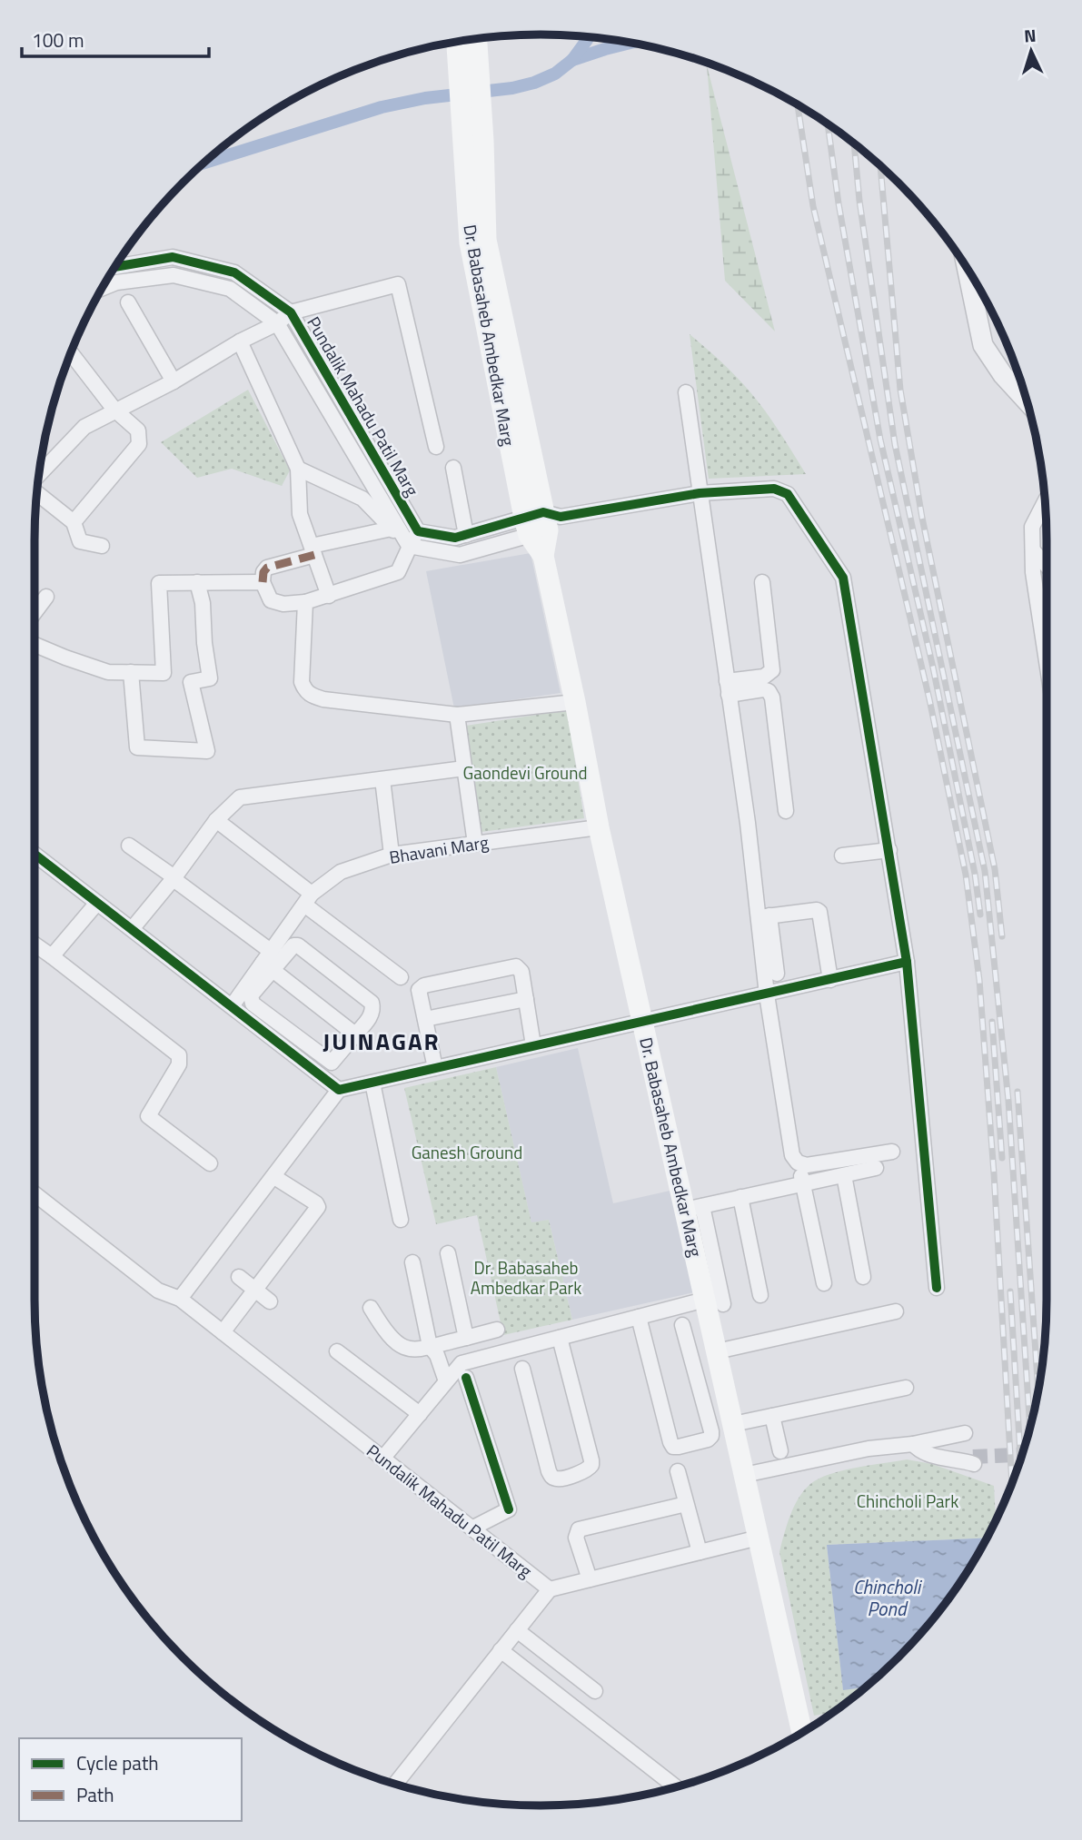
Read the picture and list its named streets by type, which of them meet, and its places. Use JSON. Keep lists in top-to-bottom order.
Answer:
{
  "streets": {
    "main road": ["Dr. Babasaheb Ambedkar Marg"],
    "street": ["Pundalik Mahadu Patil Marg", "Bhavani Marg"]
  },
  "crossings": [
    ["Dr. Babasaheb Ambedkar Marg", "Pundalik Mahadu Patil Marg"],
    ["Dr. Babasaheb Ambedkar Marg", "Bhavani Marg"]
  ],
  "districts": ["JUINAGAR"],
  "water": ["Chincholi Pond"],
  "parks": [
    "Gaondevi Ground",
    "Ganesh Ground",
    "Dr. Babasaheb Ambedkar Park",
    "Chincholi Park"
  ],
  "legend": ["Cycle path", "Path"],
  "scale_bar": "100 m",
  "north": "top"
}
